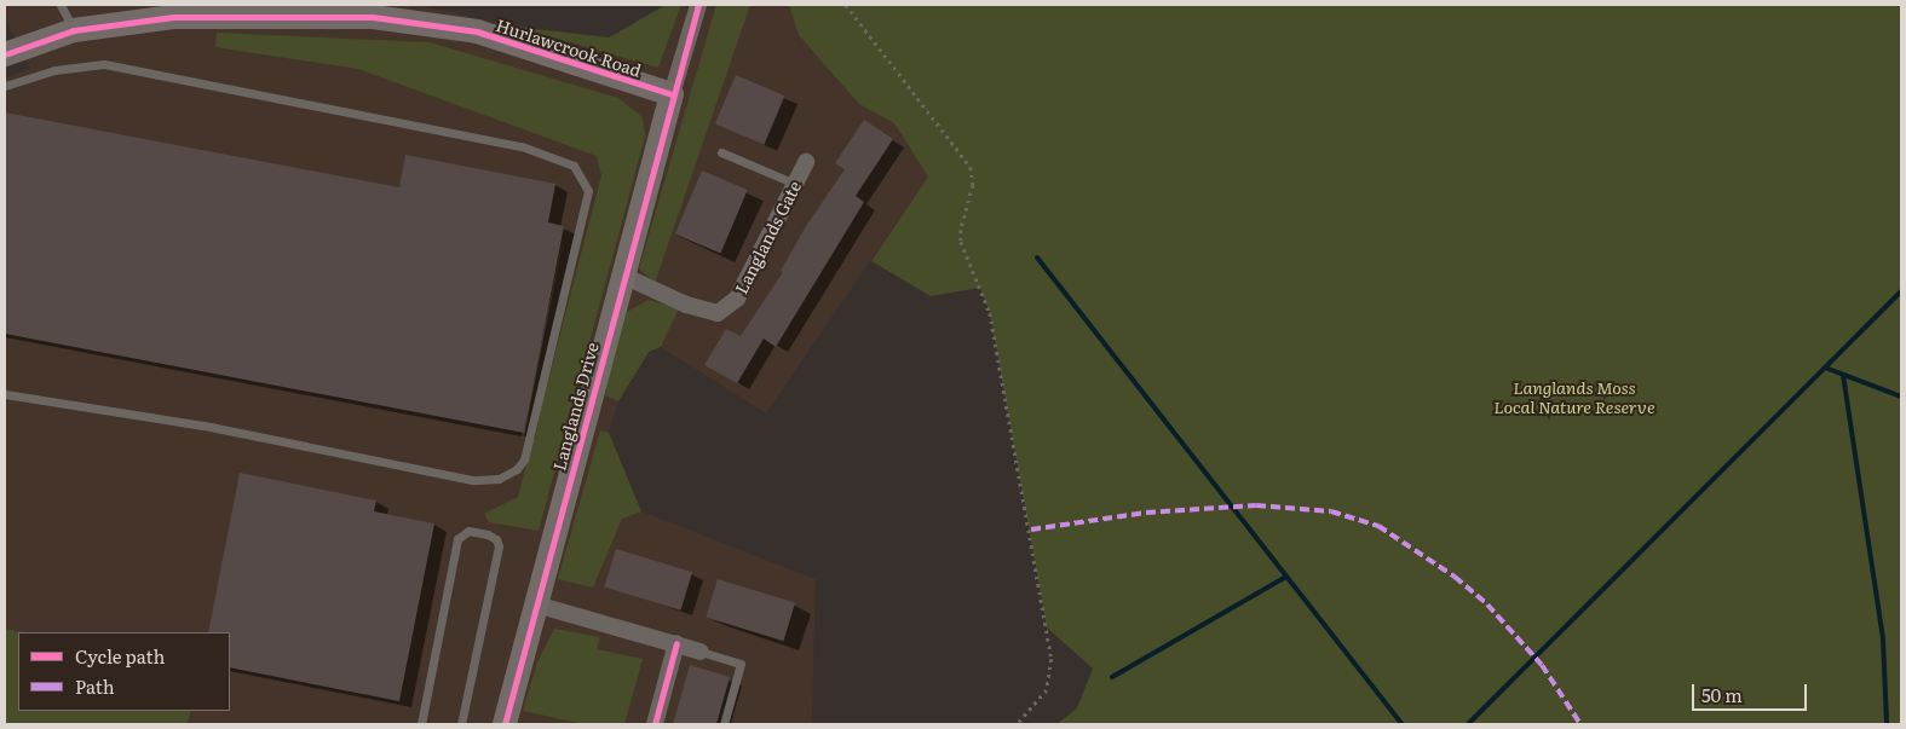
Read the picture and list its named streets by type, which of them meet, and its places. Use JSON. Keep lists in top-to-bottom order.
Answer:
{
  "streets": {
    "street": ["Hurlawcrook Road", "Langlands Gate", "Langlands Drive"]
  },
  "crossings": [
    ["Hurlawcrook Road", "Langlands Drive"],
    ["Langlands Gate", "Langlands Drive"]
  ],
  "parks": ["Langlands Moss Local Nature Reserve"],
  "legend": ["Cycle path", "Path"],
  "scale_bar": "50 m"
}
